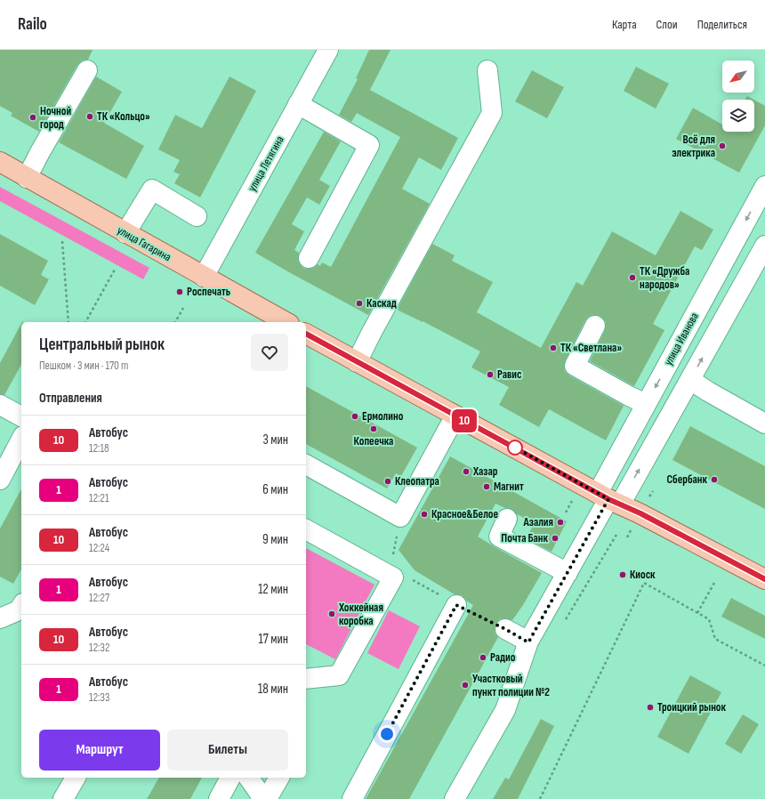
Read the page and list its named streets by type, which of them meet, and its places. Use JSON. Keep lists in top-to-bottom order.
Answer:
{
  "streets": {
    "main road": ["улица Гагарина"],
    "street": ["улица Летягина", "улица Иванова"]
  },
  "crossings": [
    ["улица Летягина", "улица Гагарина"]
  ],
  "places": [
    "ТК «Кольцо»",
    "Ночной город",
    "Всё для электрика",
    "ТК «Дружба народов»",
    "Роспечать",
    "Каскад",
    "ТК «Светлана»",
    "Равис",
    "Ермолино",
    "Копеечка",
    "Хазар",
    "Сбербанк",
    "Клеопатра",
    "Магнит",
    "Красное&Белое",
    "Азалия",
    "Почта Банк",
    "Киоск",
    "Хоккейная коробка",
    "Радио",
    "Участковый пункт полиции №2",
    "Троицкий рынок"
  ],
  "lines": ["bus line 10"],
  "north": "bottom left",
  "page": {
    "header": "Railo",
    "nav": ["Карта", "Слои", "Поделиться"],
    "on_map": "10",
    "heading": [
      ["Центральный рынок", "Пешком · 3 мин · 170 m"],
      "Отправления"
    ],
    "list": [
      {
        "mark": "10",
        "name": "Автобус",
        "note": "12:18",
        "value": "3 мин"
      },
      {
        "mark": "1",
        "name": "Автобус",
        "note": "12:21",
        "value": "6 мин"
      },
      {
        "mark": "10",
        "name": "Автобус",
        "note": "12:24",
        "value": "9 мин"
      },
      {
        "mark": "1",
        "name": "Автобус",
        "note": "12:27",
        "value": "12 мин"
      },
      {
        "mark": "10",
        "name": "Автобус",
        "note": "12:32",
        "value": "17 мин"
      },
      {
        "mark": "1",
        "name": "Автобус",
        "note": "12:33",
        "value": "18 мин"
      }
    ],
    "buttons": ["Маршрут", "Билеты"]
  }
}
